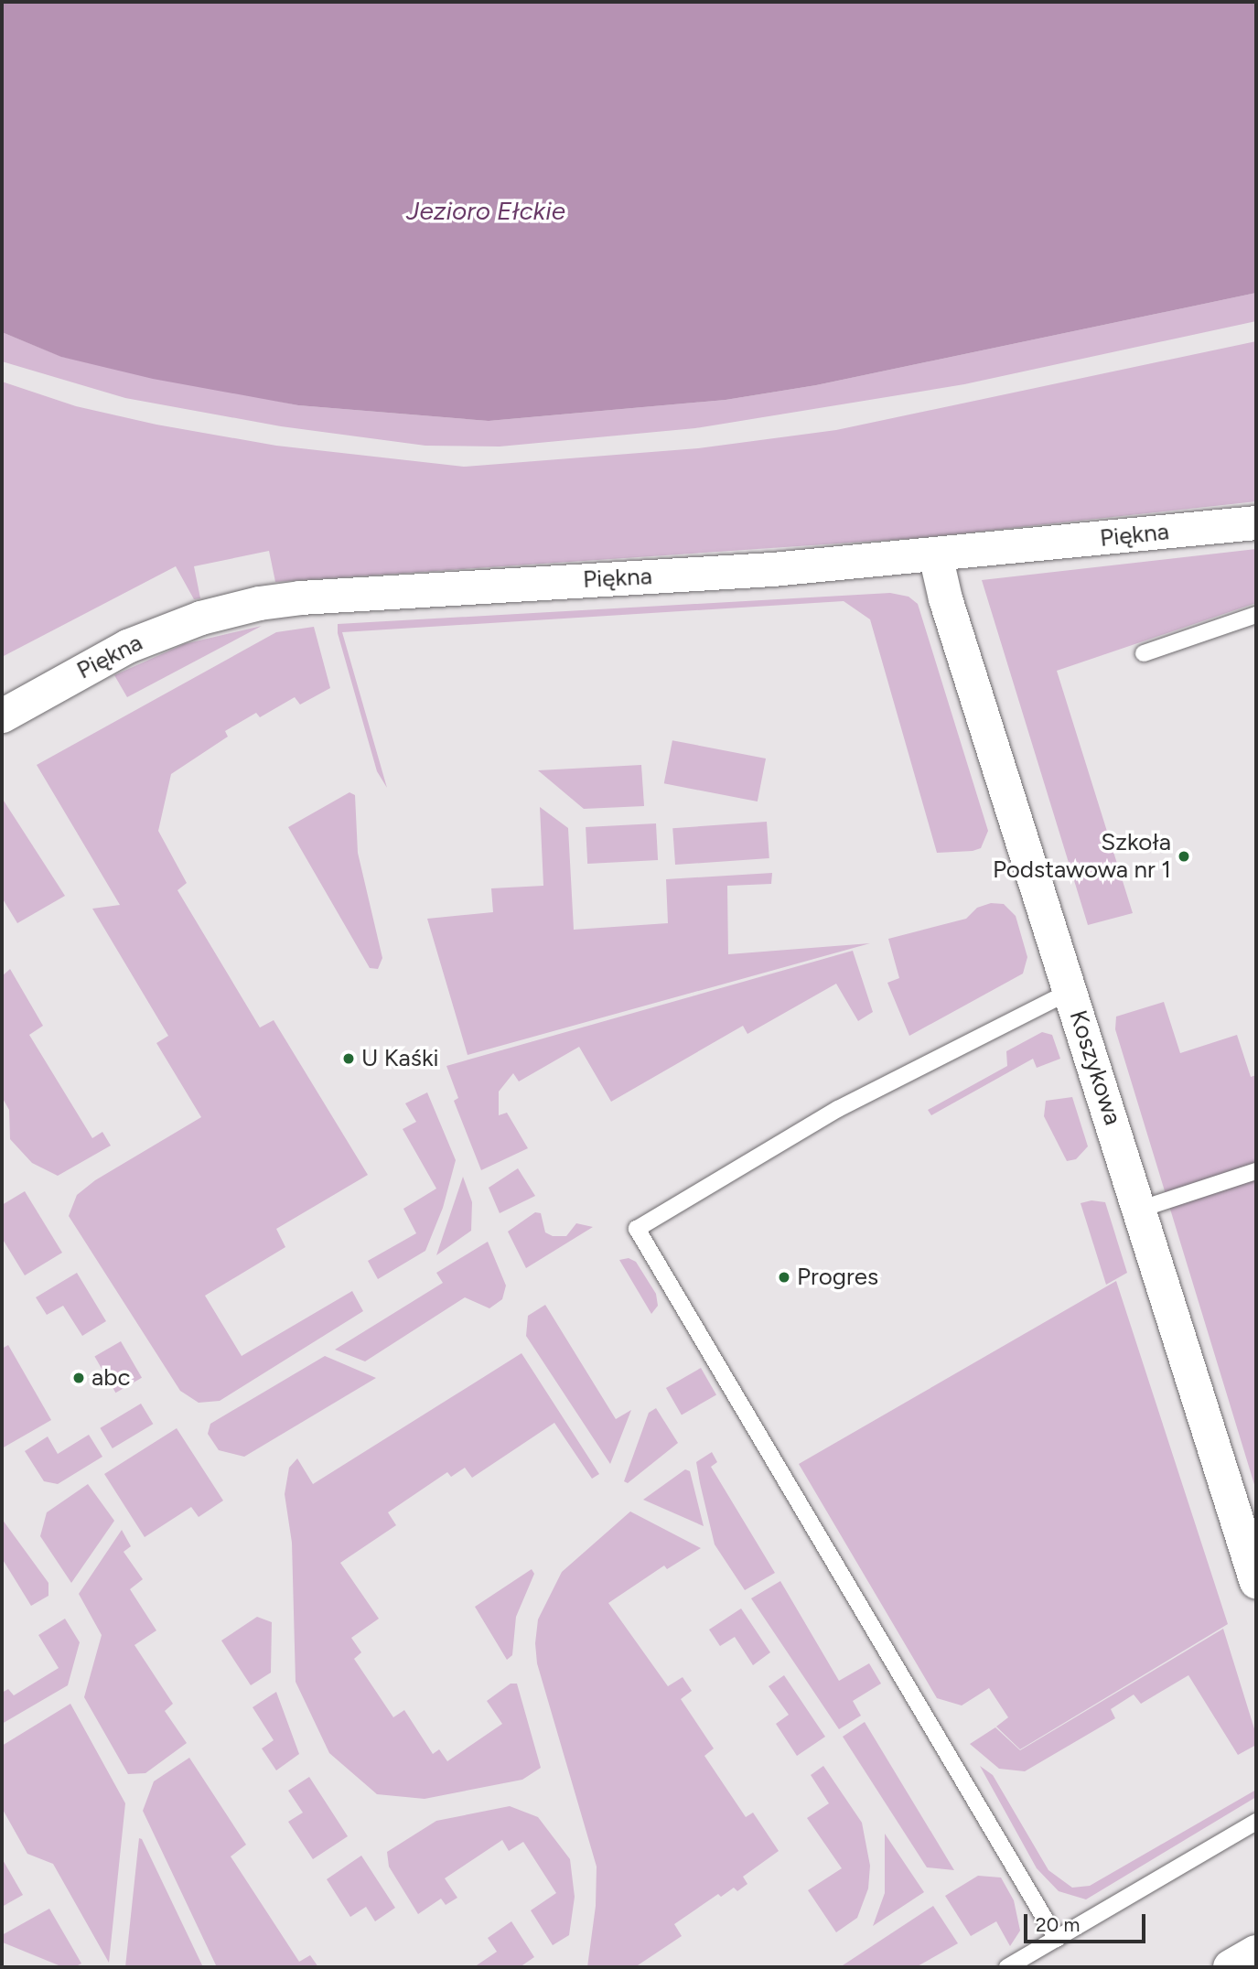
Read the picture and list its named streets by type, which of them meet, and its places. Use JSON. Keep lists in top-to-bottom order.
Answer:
{
  "streets": {
    "street": ["Piękna", "Koszykowa"]
  },
  "crossings": [
    ["Piękna", "Koszykowa"]
  ],
  "water": ["Jezioro Ełckie"],
  "places": [
    "Szkoła Podstawowa nr 1",
    "U Kaśki",
    "Progres",
    "abc"
  ],
  "scale_bar": "20 m"
}
